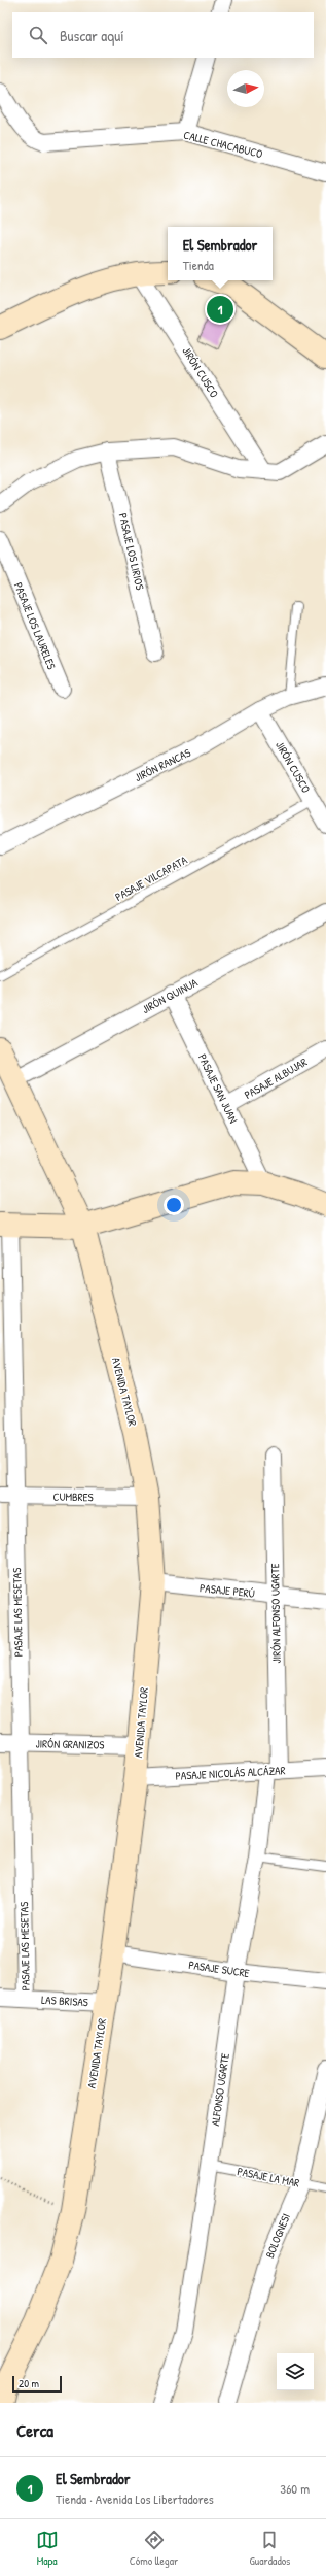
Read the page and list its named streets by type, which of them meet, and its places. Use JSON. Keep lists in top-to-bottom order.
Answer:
{
  "streets": {
    "street": [
      "CALLE CHACABUCO",
      "JIRÓN CUSCO",
      "PASAJE LOS LIRIOS",
      "PASAJE LOS LAURELES",
      "JIRÓN RANCAS",
      "JIRÓN QUINUA",
      "PASAJE ALBUJAR",
      "PASAJE SAN JUAN",
      "AVENIDA TAYLOR",
      "CUMBRES",
      "PASAJE PERÚ",
      "PASAJE LAS MESETAS",
      "JIRÓN ALFONSO UGARTE",
      "JIRÓN GRANIZOS",
      "PASAJE NICOLÁS ALCÁZAR",
      "PASAJE SUCRE",
      "LAS BRISAS",
      "ALFONSO UGARTE",
      "BOLOGNESI"
    ],
    "lane": ["PASAJE VILCAPATA", "PASAJE LA MAR"]
  },
  "crossings": [
    ["JIRÓN CUSCO", "JIRÓN RANCAS"],
    ["JIRÓN CUSCO", "PASAJE VILCAPATA"],
    ["JIRÓN QUINUA", "PASAJE SAN JUAN"],
    ["JIRÓN QUINUA", "AVENIDA TAYLOR"],
    ["PASAJE ALBUJAR", "PASAJE SAN JUAN"],
    ["AVENIDA TAYLOR", "CUMBRES"],
    ["AVENIDA TAYLOR", "PASAJE PERÚ"],
    ["AVENIDA TAYLOR", "JIRÓN GRANIZOS"],
    ["AVENIDA TAYLOR", "PASAJE NICOLÁS ALCÁZAR"],
    ["AVENIDA TAYLOR", "PASAJE SUCRE"],
    ["AVENIDA TAYLOR", "LAS BRISAS"],
    ["CUMBRES", "PASAJE LAS MESETAS"],
    ["PASAJE PERÚ", "JIRÓN ALFONSO UGARTE"],
    ["PASAJE LAS MESETAS", "JIRÓN GRANIZOS"],
    ["PASAJE LAS MESETAS", "LAS BRISAS"],
    ["JIRÓN ALFONSO UGARTE", "PASAJE NICOLÁS ALCÁZAR"],
    ["JIRÓN ALFONSO UGARTE", "ALFONSO UGARTE"],
    ["PASAJE NICOLÁS ALCÁZAR", "ALFONSO UGARTE"],
    ["PASAJE SUCRE", "ALFONSO UGARTE"],
    ["ALFONSO UGARTE", "PASAJE LA MAR"],
    ["PASAJE LA MAR", "BOLOGNESI"]
  ],
  "scale_bar": "20 m",
  "north": "right",
  "page": {
    "search": "Buscar aquí",
    "popup": ["El Sembrador", "Tienda"],
    "pins": "1",
    "scale": "20 m",
    "heading": "Cerca",
    "list": [
      {
        "mark": "1",
        "name": "El Sembrador",
        "note": "Tienda · Avenida Los Libertadores",
        "value": "360 m"
      }
    ],
    "nav": ["Mapa", "Cómo llegar", "Guardados"]
  }
}
